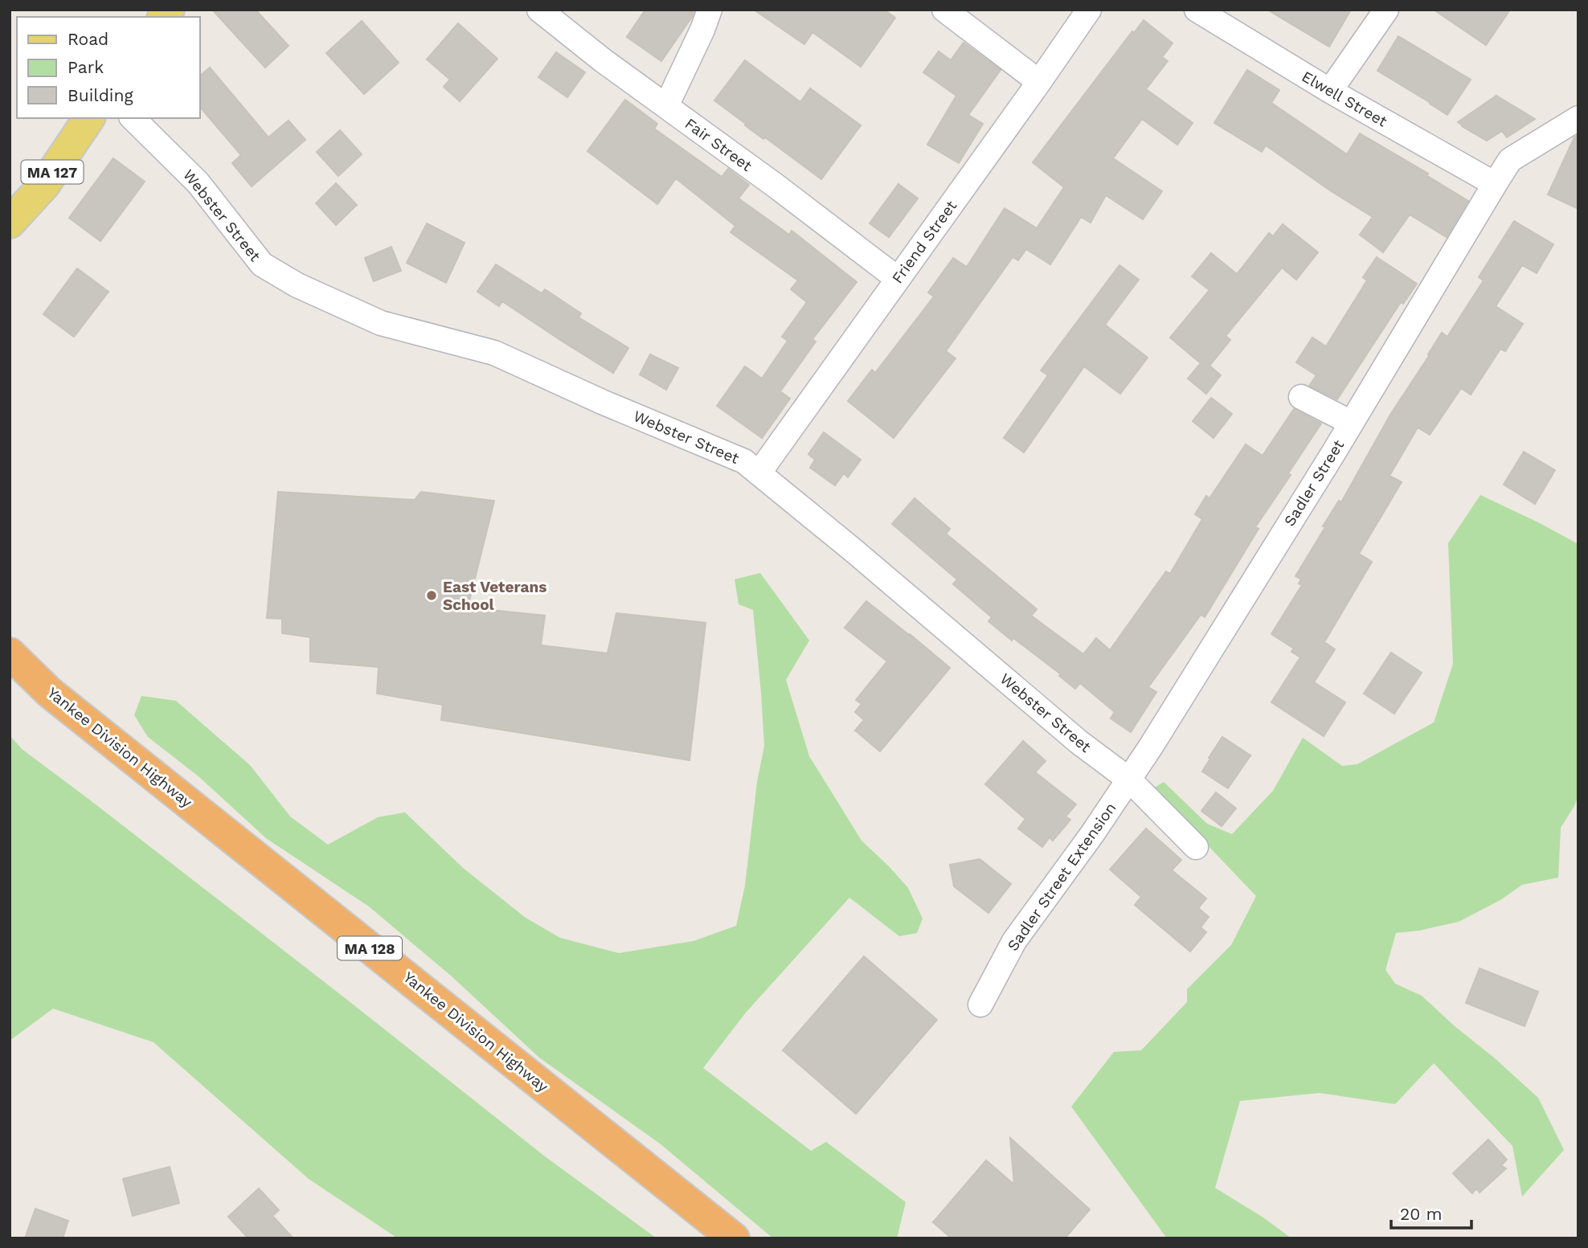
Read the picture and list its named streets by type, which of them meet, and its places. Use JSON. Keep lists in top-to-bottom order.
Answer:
{
  "streets": {
    "highway": ["Yankee Division Highway", "MA 128"],
    "main road": ["MA 127"],
    "street": [
      "Elwell Street",
      "Fair Street",
      "Webster Street",
      "Friend Street",
      "Sadler Street",
      "Sadler Street Extension"
    ]
  },
  "crossings": [
    ["Elwell Street", "Sadler Street"],
    ["Fair Street", "Friend Street"],
    ["Webster Street", "Friend Street"],
    ["Webster Street", "Sadler Street"],
    ["Webster Street", "Sadler Street Extension"],
    ["Sadler Street", "Sadler Street Extension"]
  ],
  "places": ["East Veterans School"],
  "legend": ["Road", "Park", "Building"],
  "scale_bar": "20 m"
}
